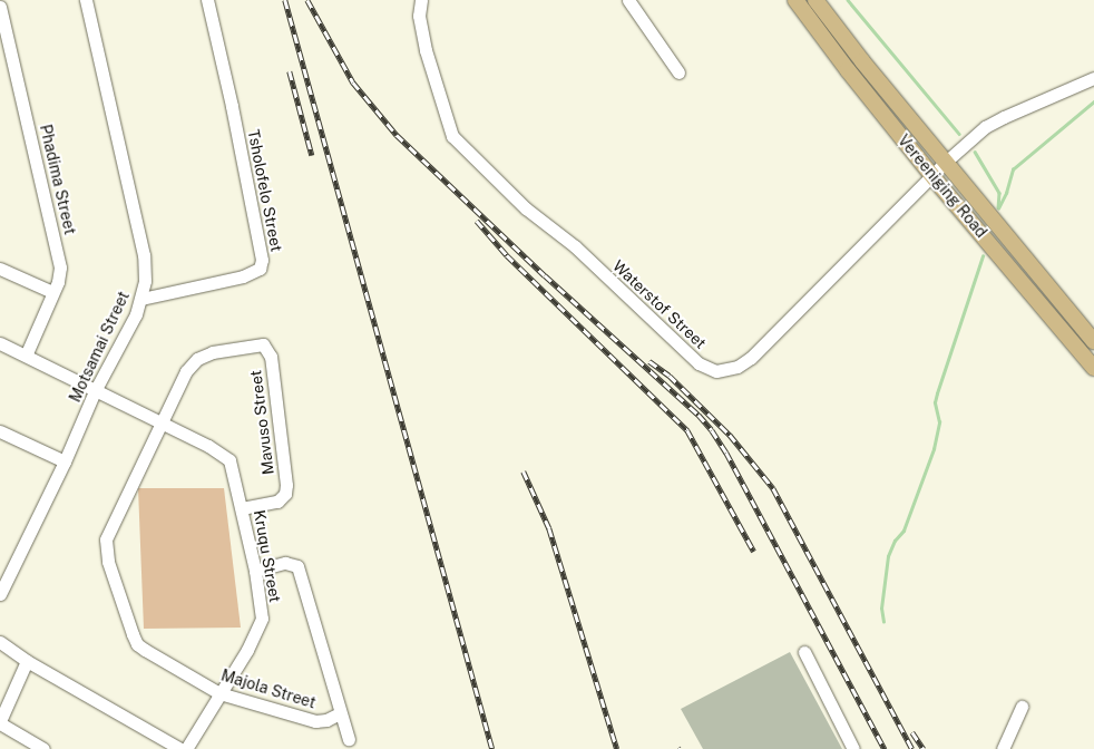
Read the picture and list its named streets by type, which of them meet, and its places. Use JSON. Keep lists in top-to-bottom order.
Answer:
{
  "streets": {
    "main road": ["Vereeniging Road"],
    "street": [
      "Phadima Street",
      "Tsholofelo Street",
      "Waterstof Street",
      "Motsamai Street",
      "Mavuso Street",
      "Kruqu Street",
      "Majola Street"
    ]
  },
  "crossings": [
    ["Phadima Street", "Kruqu Street"],
    ["Vereeniging Road", "Waterstof Street"],
    ["Tsholofelo Street", "Motsamai Street"],
    ["Motsamai Street", "Kruqu Street"],
    ["Mavuso Street", "Kruqu Street"],
    ["Mavuso Street", "Majola Street"],
    ["Kruqu Street", "Majola Street"]
  ]
}
